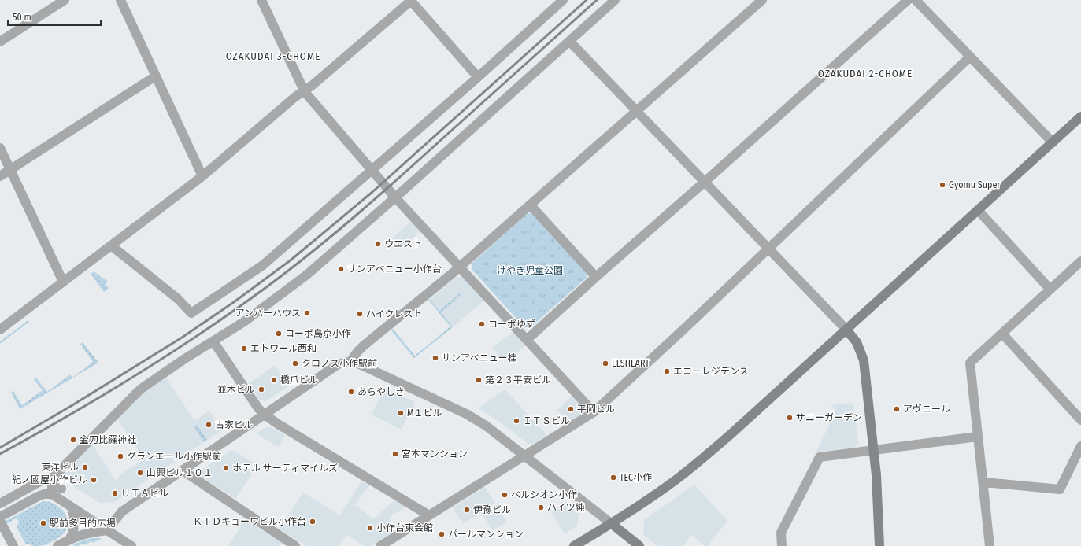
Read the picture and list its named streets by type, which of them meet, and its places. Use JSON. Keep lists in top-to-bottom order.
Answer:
{
  "districts": ["OZAKUDAI 3-CHOME", "OZAKUDAI 2-CHOME"],
  "parks": ["けやき児童公園"],
  "places": [
    "Gyomu Super",
    "ウエスト",
    "サンアベニュー小作台",
    "アンバーハウス",
    "ハイクレスト",
    "コーポゆず",
    "コーポ島京小作",
    "エトワール西和",
    "サンアベニュー桂",
    "クロノス小作駅前",
    "ELSHEART",
    "エコーレジデンス",
    "橋爪ビル",
    "第２３平安ビル",
    "並木ビル",
    "あらやしき",
    "平岡ビル",
    "アヴニール",
    "M１ビル",
    "サニーガーデン",
    "ＩＴＳビル",
    "古家ビル",
    "金刀比羅神社",
    "宮本マンション",
    "グランエール小作駅前",
    "東洋ビル",
    "ホテル サーティマイルズ",
    "山興ビル１０１",
    "TEC小作",
    "紀ノ國屋小作ビル",
    "ＵＴＡビル",
    "ベルシオン小作",
    "ハイツ純",
    "伊豫ビル",
    "ＫＴＤキョーワビル小作台",
    "駅前多目的広場",
    "小作台東会館",
    "パールマンション"
  ],
  "scale_bar": "50 m"
}
